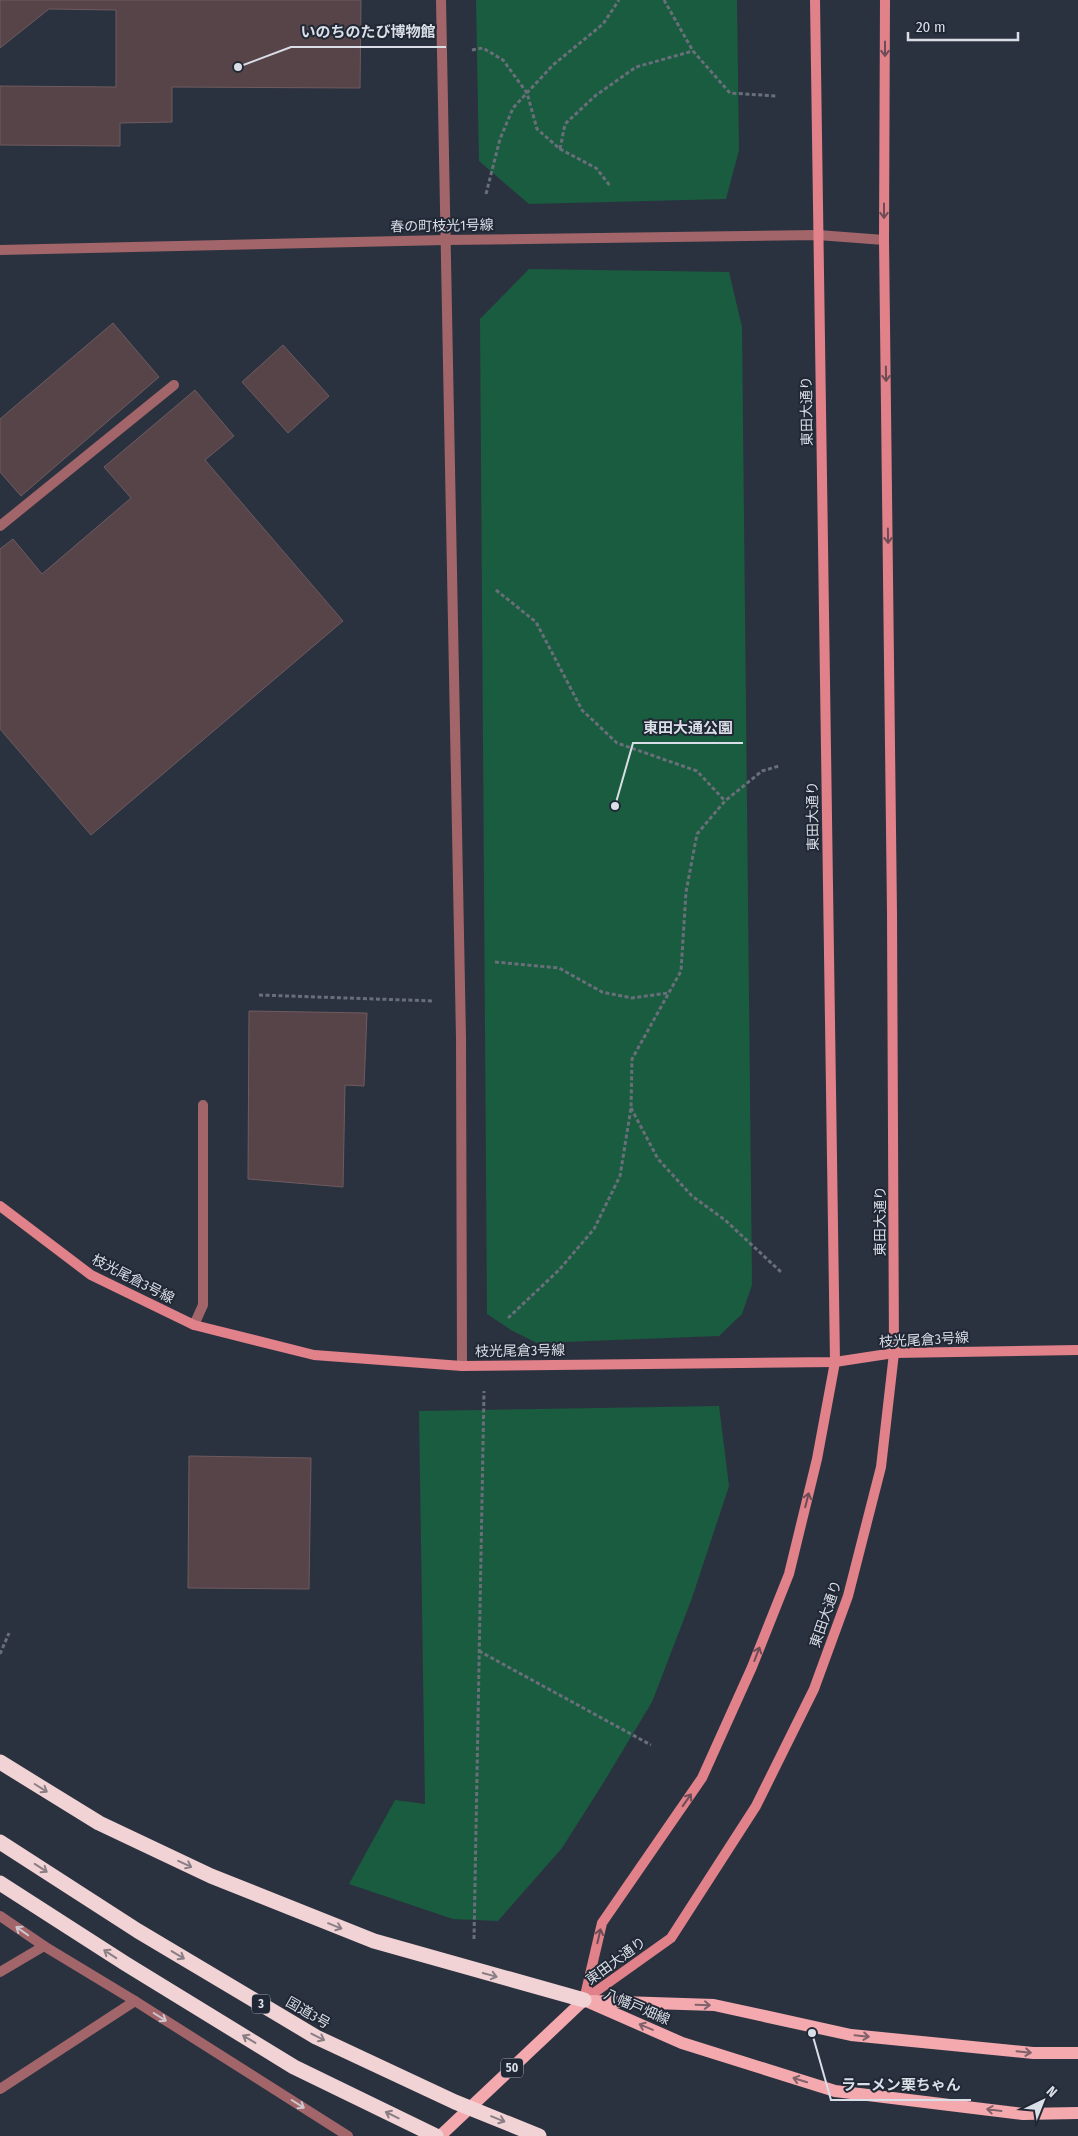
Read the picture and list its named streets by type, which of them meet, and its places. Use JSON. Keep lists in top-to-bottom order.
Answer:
{
  "streets": {
    "highway": ["3", "国道3号"],
    "main road": ["八幡戸畑線", "50"],
    "street": ["春の町枝光1号線", "東田大通り", "枝光尾倉3号線"]
  },
  "crossings": [
    ["春の町枝光1号線", "東田大通り"],
    ["東田大通り", "枝光尾倉3号線"],
    ["東田大通り", "八幡戸畑線"],
    ["東田大通り", "50"],
    ["八幡戸畑線", "50"]
  ],
  "places": ["いのちのたび博物館", "東田大通公園", "ラーメン栗ちゃん"],
  "scale_bar": "20 m",
  "north": "top right"
}
